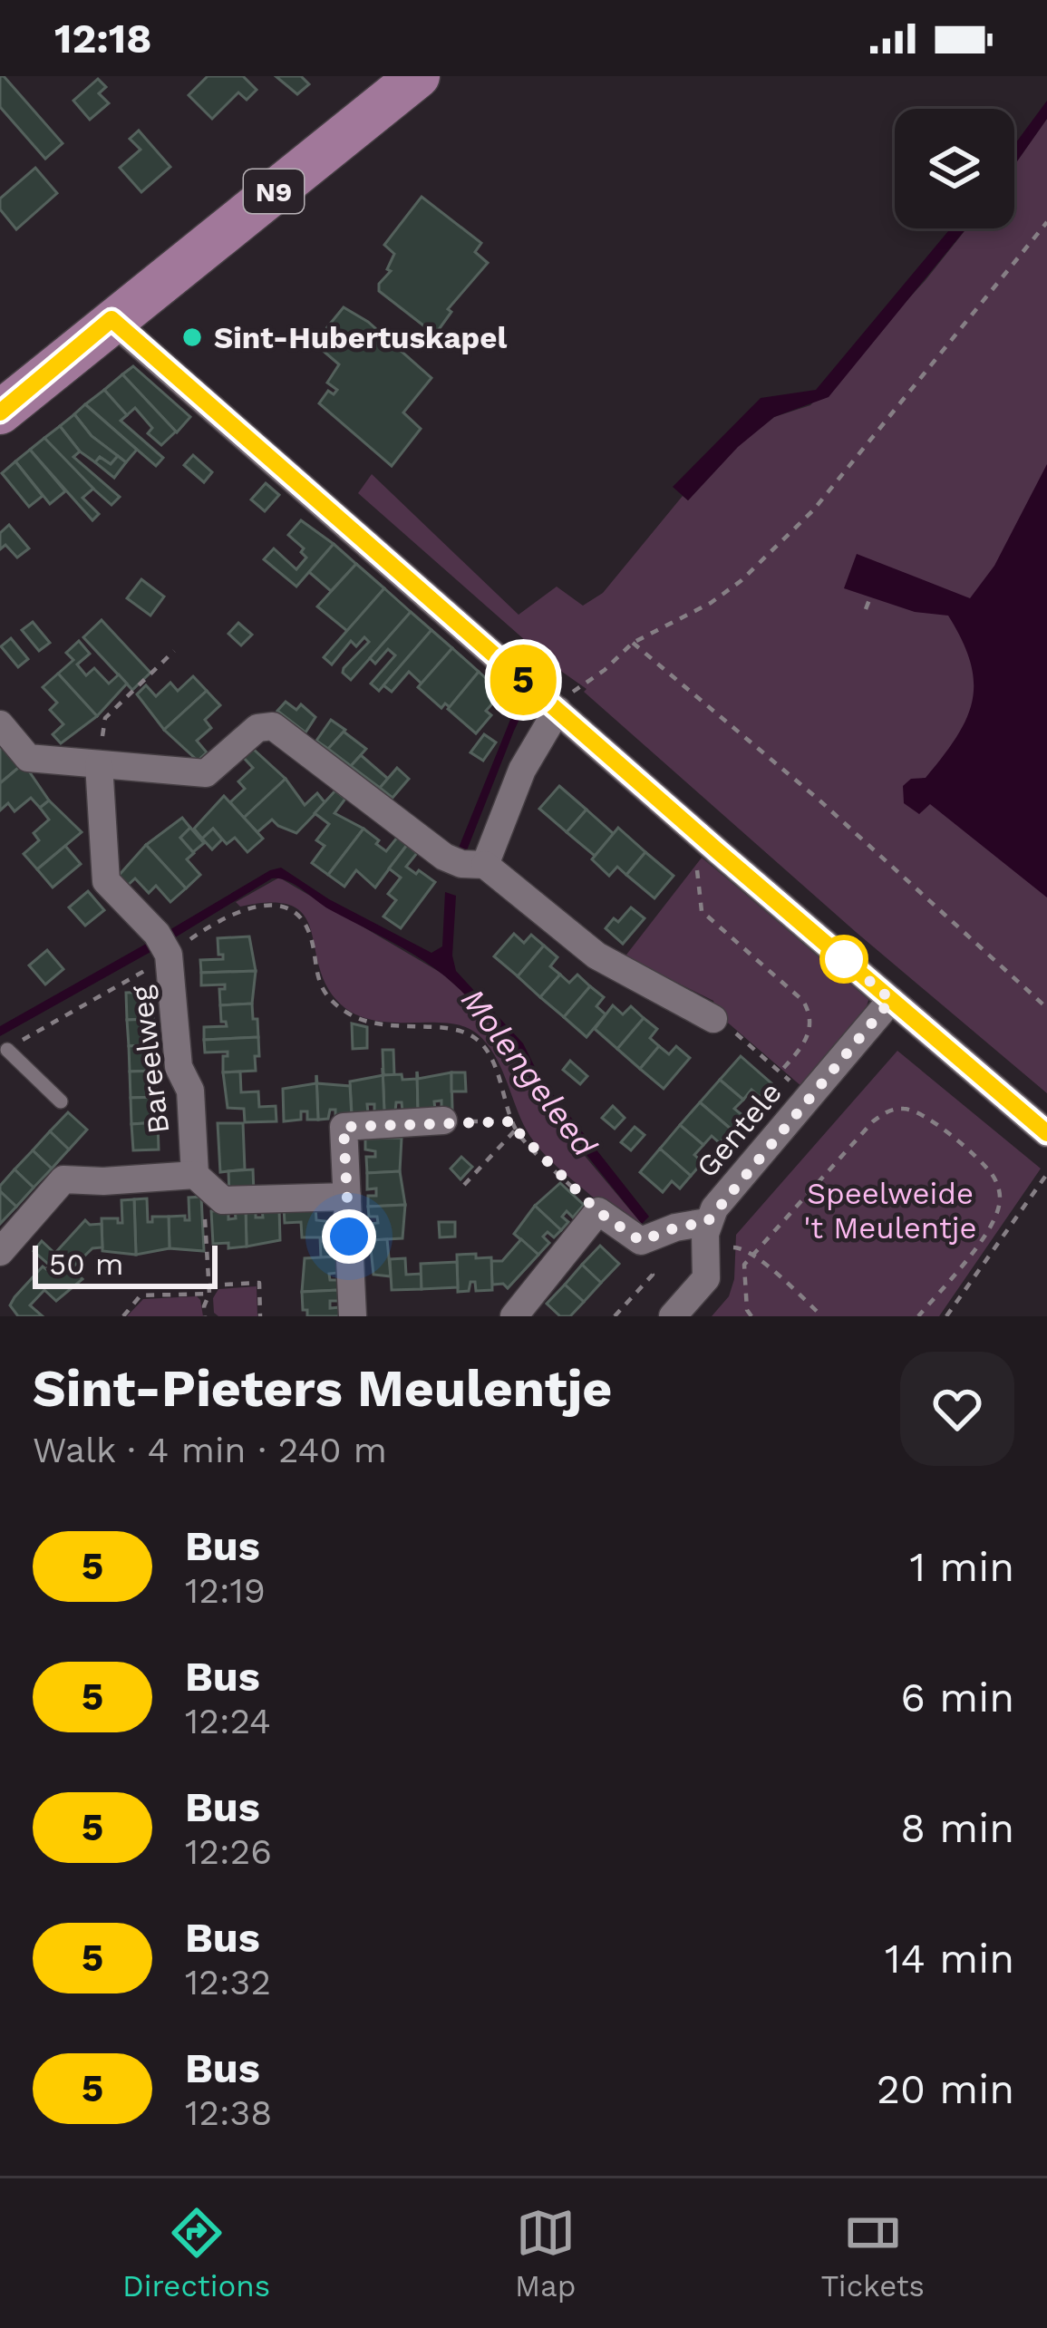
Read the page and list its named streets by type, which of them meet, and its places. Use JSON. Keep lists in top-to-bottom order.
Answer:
{
  "streets": {
    "main road": ["N9"],
    "street": ["Bareelweg", "Gentele"]
  },
  "water": ["Molengeleed"],
  "parks": ["Speelweide 't Meulentje"],
  "places": ["Sint-Hubertuskapel"],
  "lines": ["bus line 5"],
  "scale_bar": "50 m",
  "page": {
    "status": "12:18",
    "on_map": "5",
    "scale": "50 m",
    "heading": ["Sint-Pieters Meulentje", "Walk · 4 min · 240 m"],
    "list": [
      {
        "mark": "5",
        "name": "Bus",
        "note": "12:19",
        "value": "1 min"
      },
      {
        "mark": "5",
        "name": "Bus",
        "note": "12:24",
        "value": "6 min"
      },
      {
        "mark": "5",
        "name": "Bus",
        "note": "12:26",
        "value": "8 min"
      },
      {
        "mark": "5",
        "name": "Bus",
        "note": "12:32",
        "value": "14 min"
      },
      {
        "mark": "5",
        "name": "Bus",
        "note": "12:38",
        "value": "20 min"
      }
    ],
    "tabs": ["Directions", "Map", "Tickets"]
  }
}
